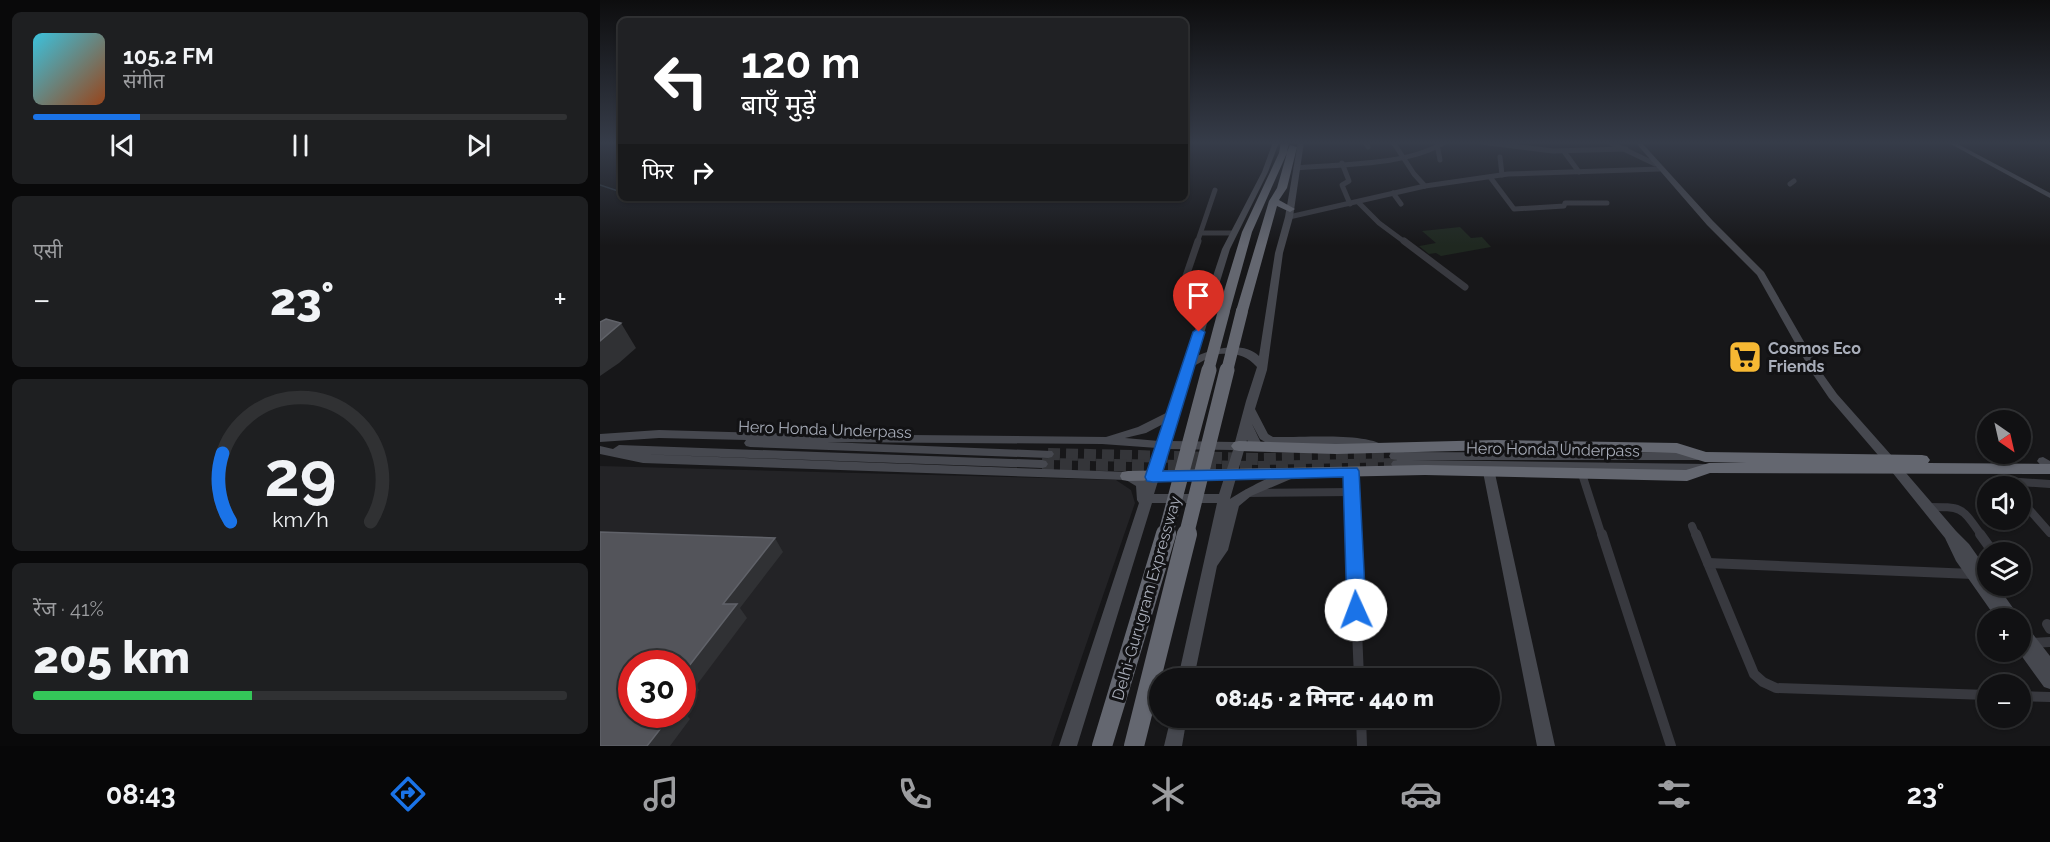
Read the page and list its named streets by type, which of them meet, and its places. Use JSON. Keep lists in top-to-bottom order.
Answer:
{
  "streets": {
    "highway": ["Delhi-Gurugram Expressway"],
    "main road": ["Hero Honda Underpass"]
  },
  "places": {
    "supermarket": ["Cosmos Eco Friends"]
  },
  "north": "bottom right",
  "page": {
    "turn": ["120 m", "बाएँ मुड़ें"],
    "song": ["105.2 FM", "संगीत"],
    "then": "फिर",
    "tile": [
      "एसी",
      ["रेंज · 41%", "205 km"]
    ],
    "heat": ["−", "23°", "+"],
    "map_buttons": ["+", "−"],
    "limit": "30",
    "trip": "08:45 · 2 मिनट · 440 m",
    "tabs": ["08:43", "23°"],
    "gauge": ["29", "km/h"]
  }
}
